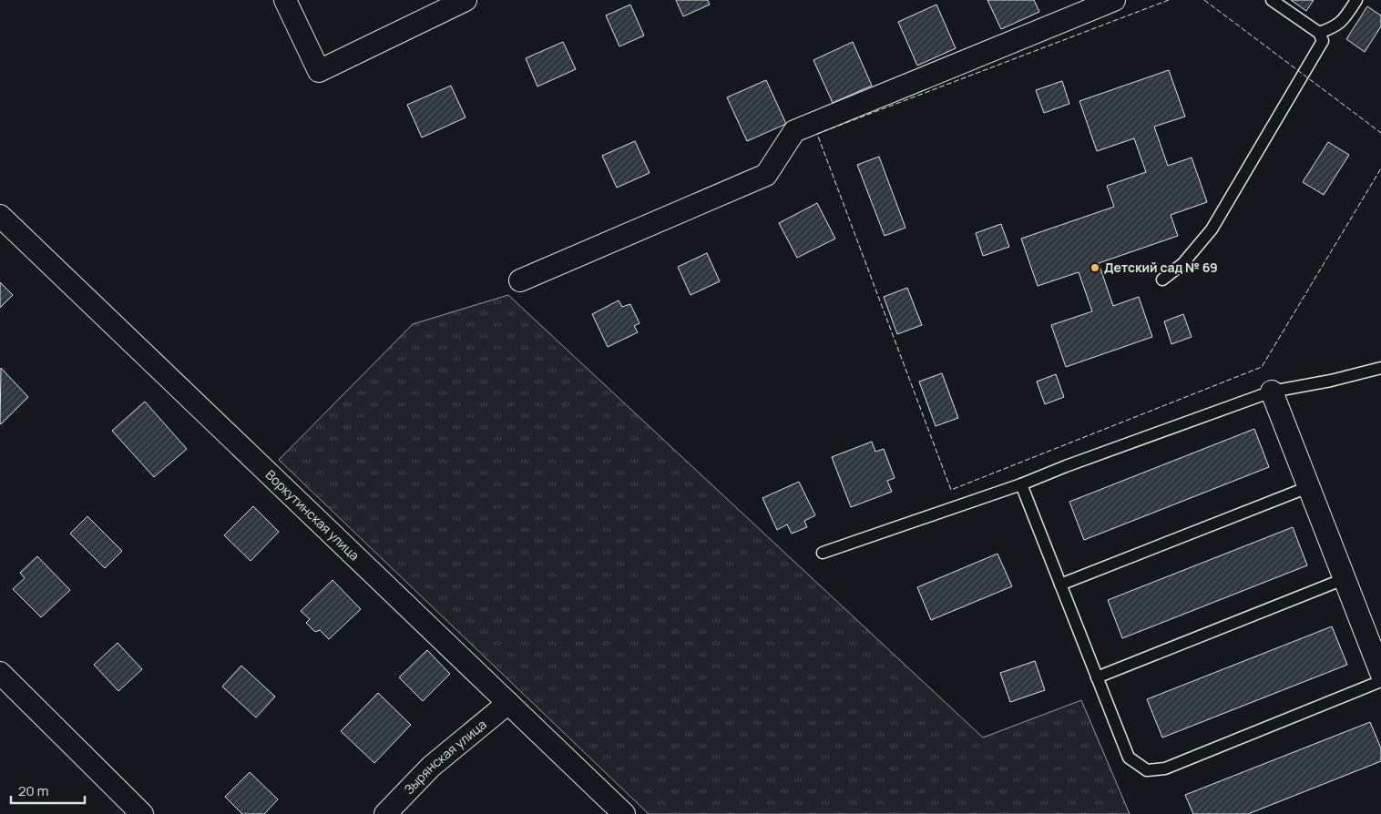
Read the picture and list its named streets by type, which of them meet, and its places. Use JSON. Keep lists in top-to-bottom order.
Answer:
{
  "streets": {
    "street": ["Воркутинская улица", "Зырянская улица"]
  },
  "crossings": [
    ["Воркутинская улица", "Зырянская улица"]
  ],
  "places": ["Детский сад № 69"],
  "scale_bar": "20 m"
}
